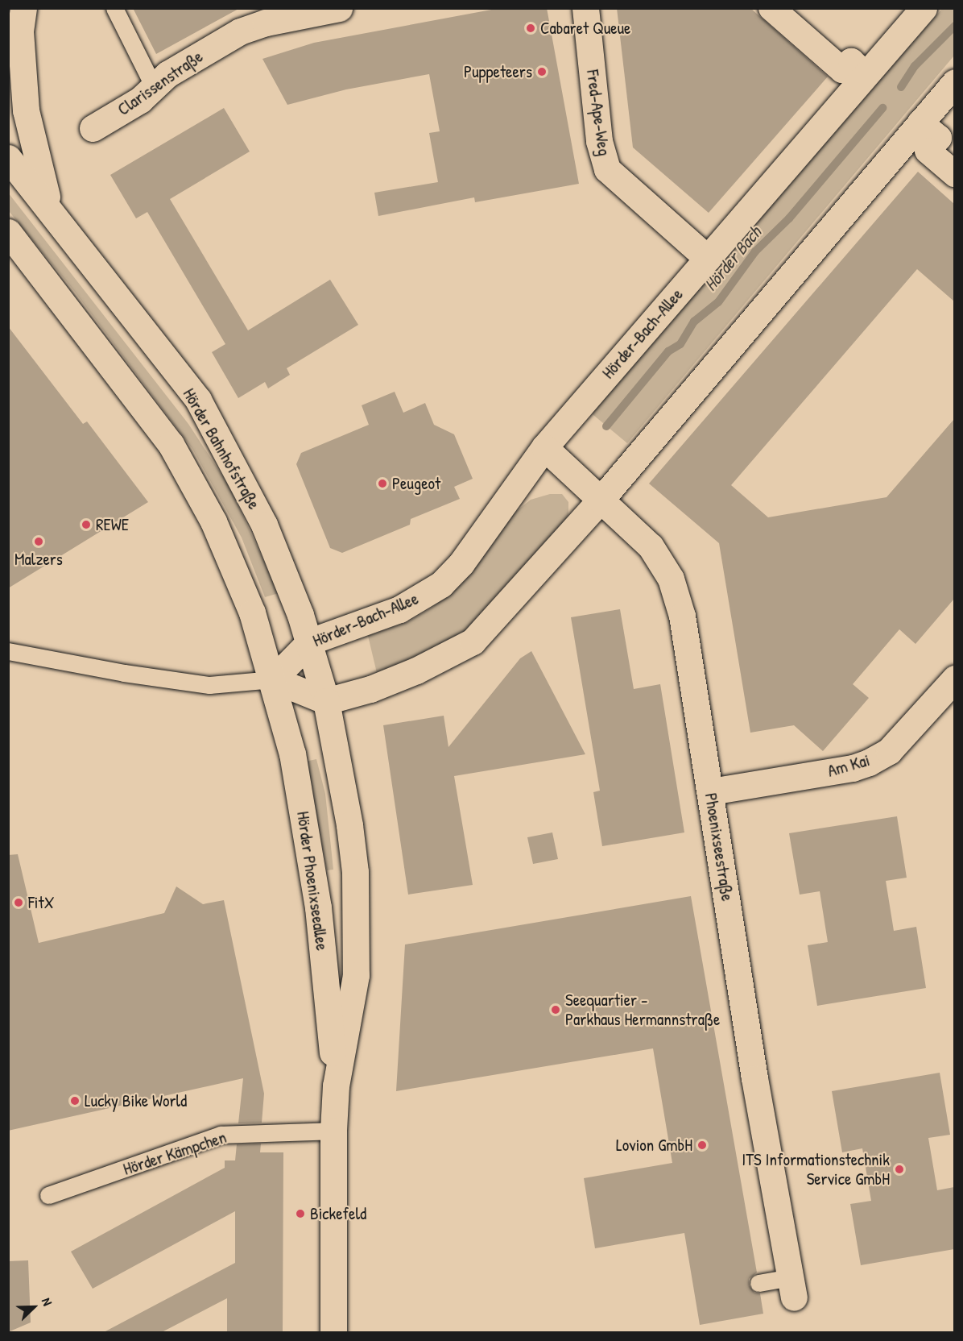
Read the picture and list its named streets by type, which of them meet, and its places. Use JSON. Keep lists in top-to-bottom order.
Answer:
{
  "streets": {
    "street": [
      "Clarissenstraße",
      "Fred-Ape-Weg",
      "Hörder-Bach-Allee",
      "Hörder Bahnhofstraße",
      "Am Kai",
      "Phoenixseestraße",
      "Hörder Phoenixseeallee"
    ],
    "lane": ["Hörder Kämpchen"]
  },
  "crossings": [
    ["Fred-Ape-Weg", "Hörder-Bach-Allee"],
    ["Hörder-Bach-Allee", "Hörder Bahnhofstraße"],
    ["Hörder-Bach-Allee", "Phoenixseestraße"],
    ["Hörder-Bach-Allee", "Hörder Phoenixseeallee"],
    ["Hörder Bahnhofstraße", "Hörder Phoenixseeallee"],
    ["Am Kai", "Phoenixseestraße"],
    ["Hörder Phoenixseeallee", "Hörder Kämpchen"]
  ],
  "water": ["Hörder Bach"],
  "places": [
    "Cabaret Queue",
    "Puppeteers",
    "Peugeot",
    "REWE",
    "Malzers",
    "FitX",
    "Seequartier - Parkhaus Hermannstraße",
    "Lucky Bike World",
    "Lovion GmbH",
    "ITS Informationstechnik Service GmbH",
    "Bickefeld"
  ],
  "north": "top right"
}
